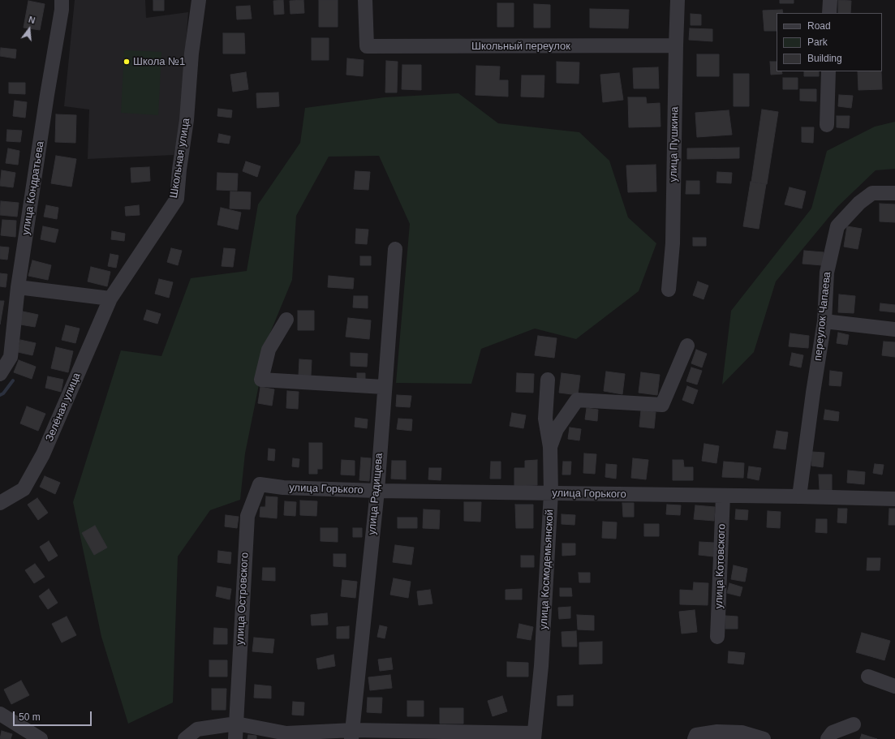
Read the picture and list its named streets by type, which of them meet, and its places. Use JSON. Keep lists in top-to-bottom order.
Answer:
{
  "streets": {
    "street": [
      "Школьный переулок",
      "улица Пушкина",
      "Школьная улица",
      "улица Кондратьева",
      "переулок Чапаева",
      "Зелёная улица",
      "улица Горького",
      "улица Радищева",
      "улица Котовского",
      "улица Космодемьянской",
      "улица Островского"
    ]
  },
  "crossings": [
    ["Школьный переулок", "улица Пушкина"],
    ["Школьная улица", "Зелёная улица"],
    ["переулок Чапаева", "улица Горького"],
    ["улица Горького", "улица Радищева"],
    ["улица Горького", "улица Котовского"],
    ["улица Горького", "улица Космодемьянской"],
    ["улица Горького", "улица Островского"]
  ],
  "places": ["Школа №1"],
  "legend": ["Road", "Park", "Building"],
  "scale_bar": "50 m",
  "north": "top"
}
